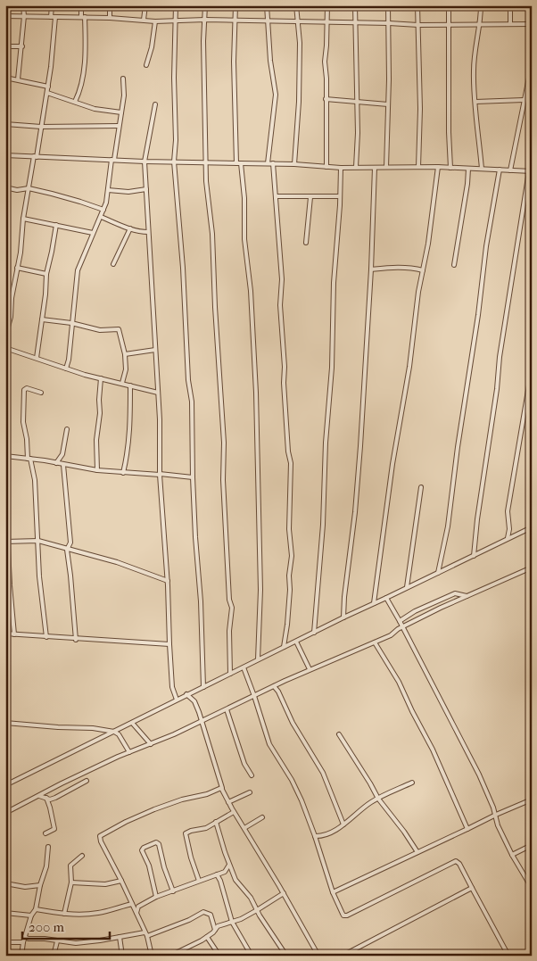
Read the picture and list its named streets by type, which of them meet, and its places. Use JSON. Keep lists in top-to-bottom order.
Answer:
{
  "scale_bar": "200 m"
}
